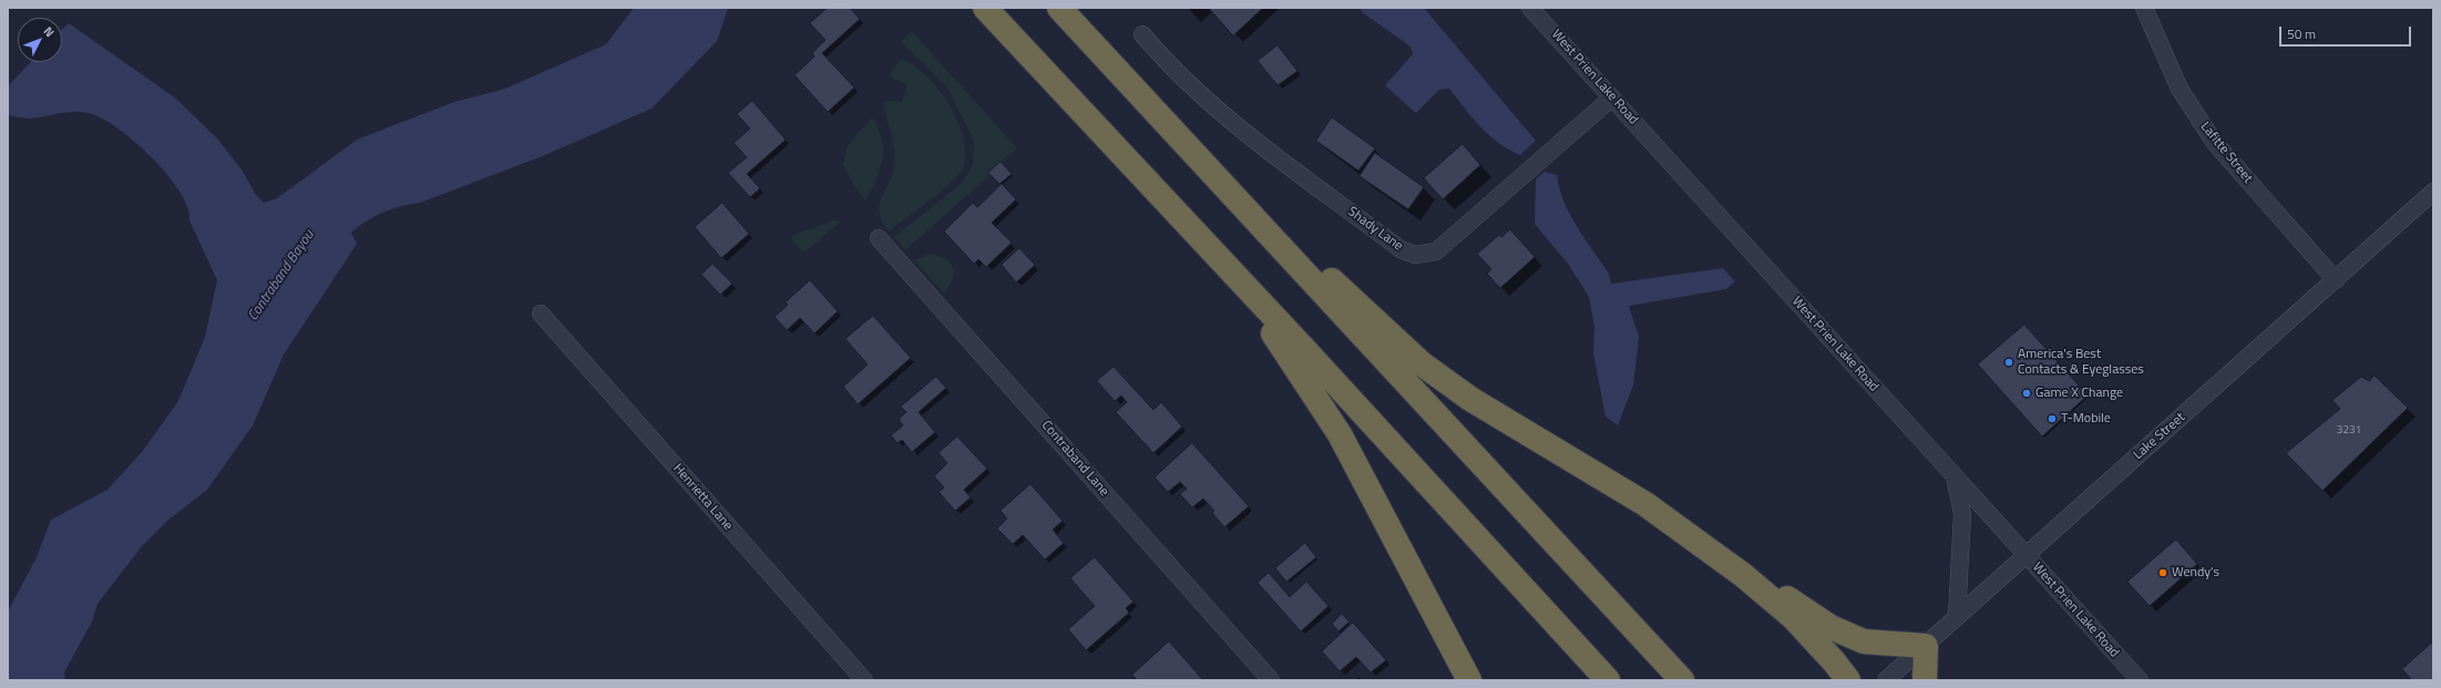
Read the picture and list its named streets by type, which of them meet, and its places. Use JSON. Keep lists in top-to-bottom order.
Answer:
{
  "streets": {
    "street": [
      "West Prien Lake Road",
      "Lafitte Street",
      "Shady Lane",
      "Lake Street",
      "Contraband Lane",
      "Henrietta Lane"
    ]
  },
  "crossings": [
    ["West Prien Lake Road", "Shady Lane"],
    ["West Prien Lake Road", "Lake Street"],
    ["Lafitte Street", "Lake Street"]
  ],
  "water": ["Contraband Bayou"],
  "places": [
    "America's Best Contacts & Eyeglasses",
    "Game X Change",
    "T-Mobile",
    "Wendy's"
  ],
  "house_numbers": ["3231"],
  "scale_bar": "50 m",
  "north": "top right"
}
